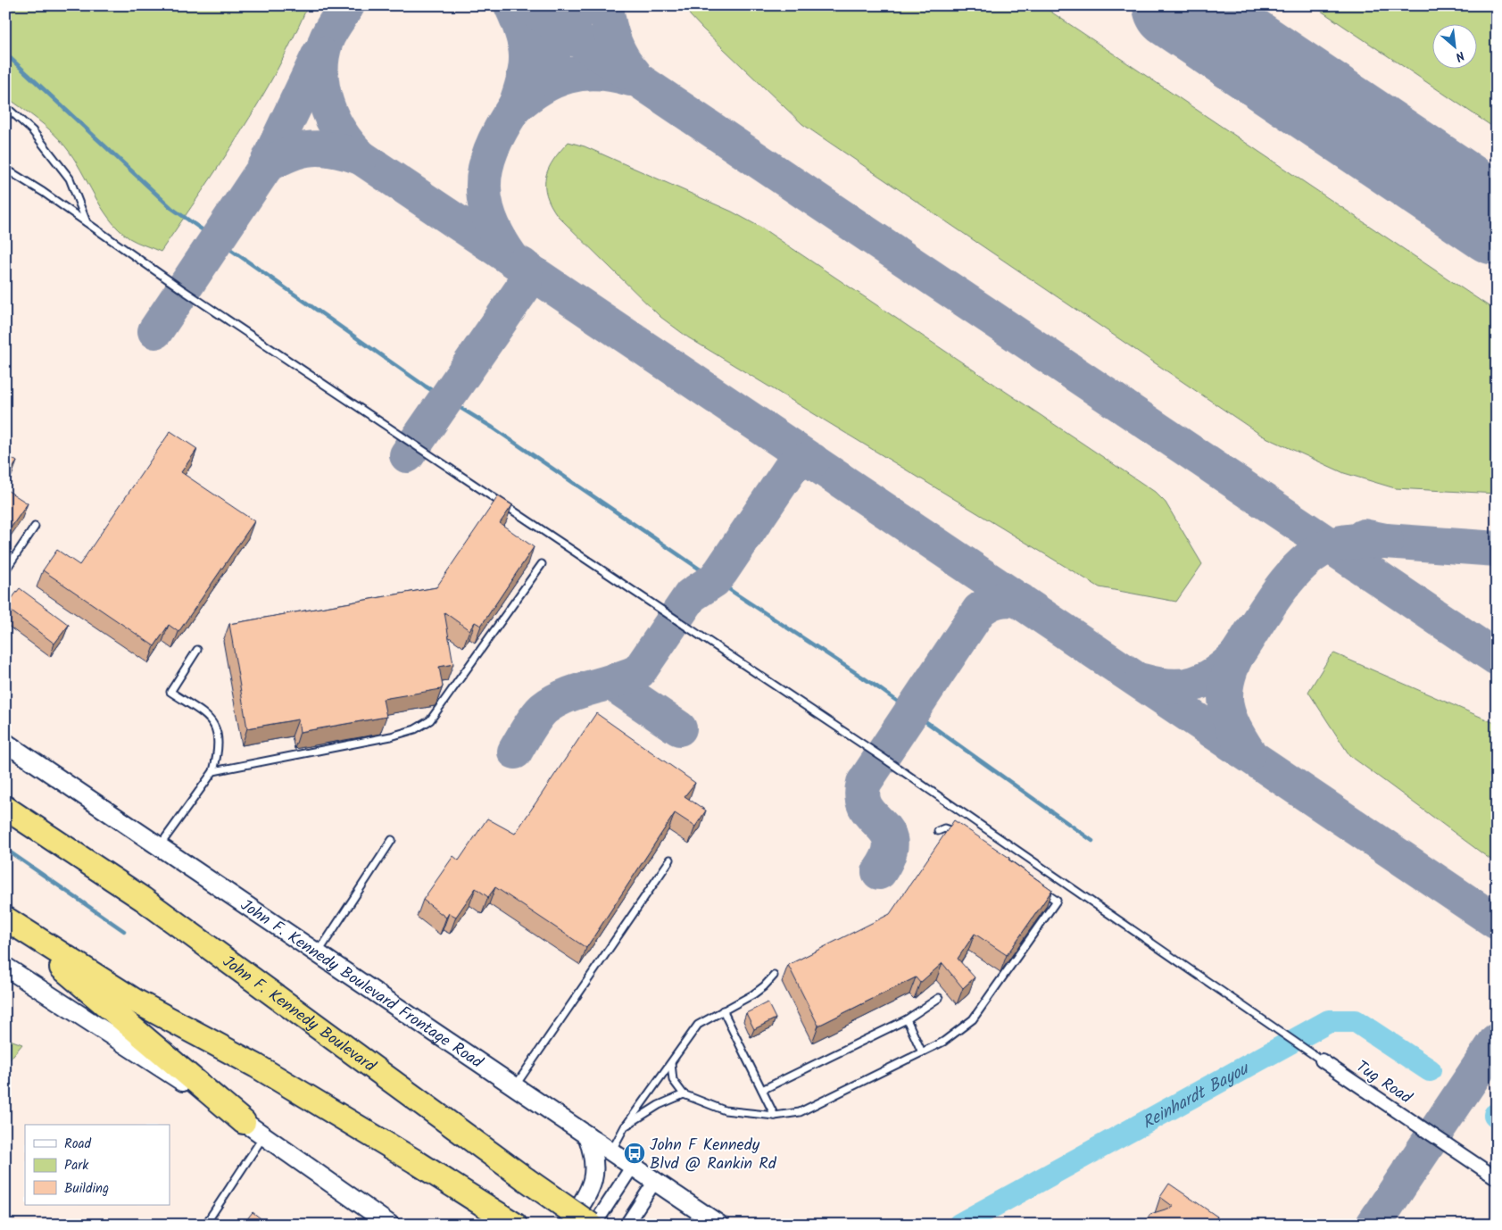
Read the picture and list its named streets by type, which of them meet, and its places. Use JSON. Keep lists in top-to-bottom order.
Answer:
{
  "streets": {
    "highway": ["John F. Kennedy Boulevard"],
    "street": ["John F. Kennedy Boulevard Frontage Road", "Tug Road"]
  },
  "water": ["Reinhardt Bayou"],
  "places": {
    "bus stop": ["John F Kennedy Blvd @ Rankin Rd"]
  },
  "legend": ["Road", "Park", "Building"],
  "north": "bottom right"
}
